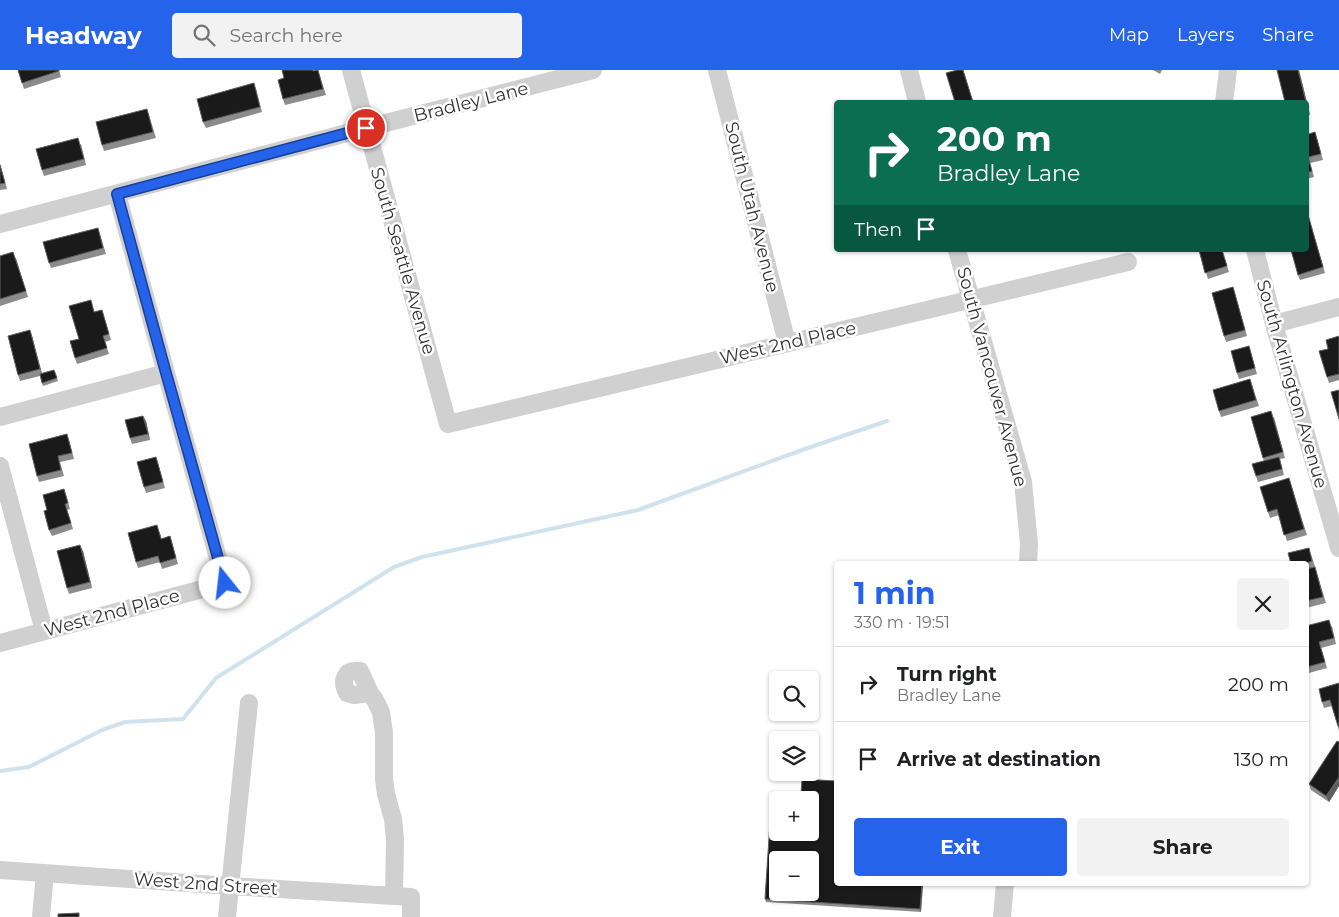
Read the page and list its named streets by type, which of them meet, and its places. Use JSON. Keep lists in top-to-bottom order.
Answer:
{
  "streets": {
    "street": [
      "Bradley Lane",
      "South Utah Avenue",
      "South Seattle Avenue",
      "West 2nd Place",
      "South Vancouver Avenue",
      "South Arlington Avenue",
      "West 2nd Street"
    ]
  },
  "crossings": [
    ["Bradley Lane", "South Seattle Avenue"],
    ["South Utah Avenue", "West 2nd Place"],
    ["South Seattle Avenue", "West 2nd Place"],
    ["West 2nd Place", "South Vancouver Avenue"]
  ],
  "page": {
    "header": "Headway",
    "search": "Search here",
    "nav": ["Map", "Layers", "Share"],
    "turn": ["200 m", "Bradley Lane"],
    "then": "Then",
    "heading": ["1 min", "330 m · 19:51"],
    "list": [
      {
        "name": "Turn right",
        "note": "Bradley Lane",
        "value": "200 m"
      },
      {
        "name": "Arrive at destination",
        "value": "130 m"
      }
    ],
    "map_buttons": ["+", "−"],
    "buttons": ["Exit", "Share"]
  }
}
